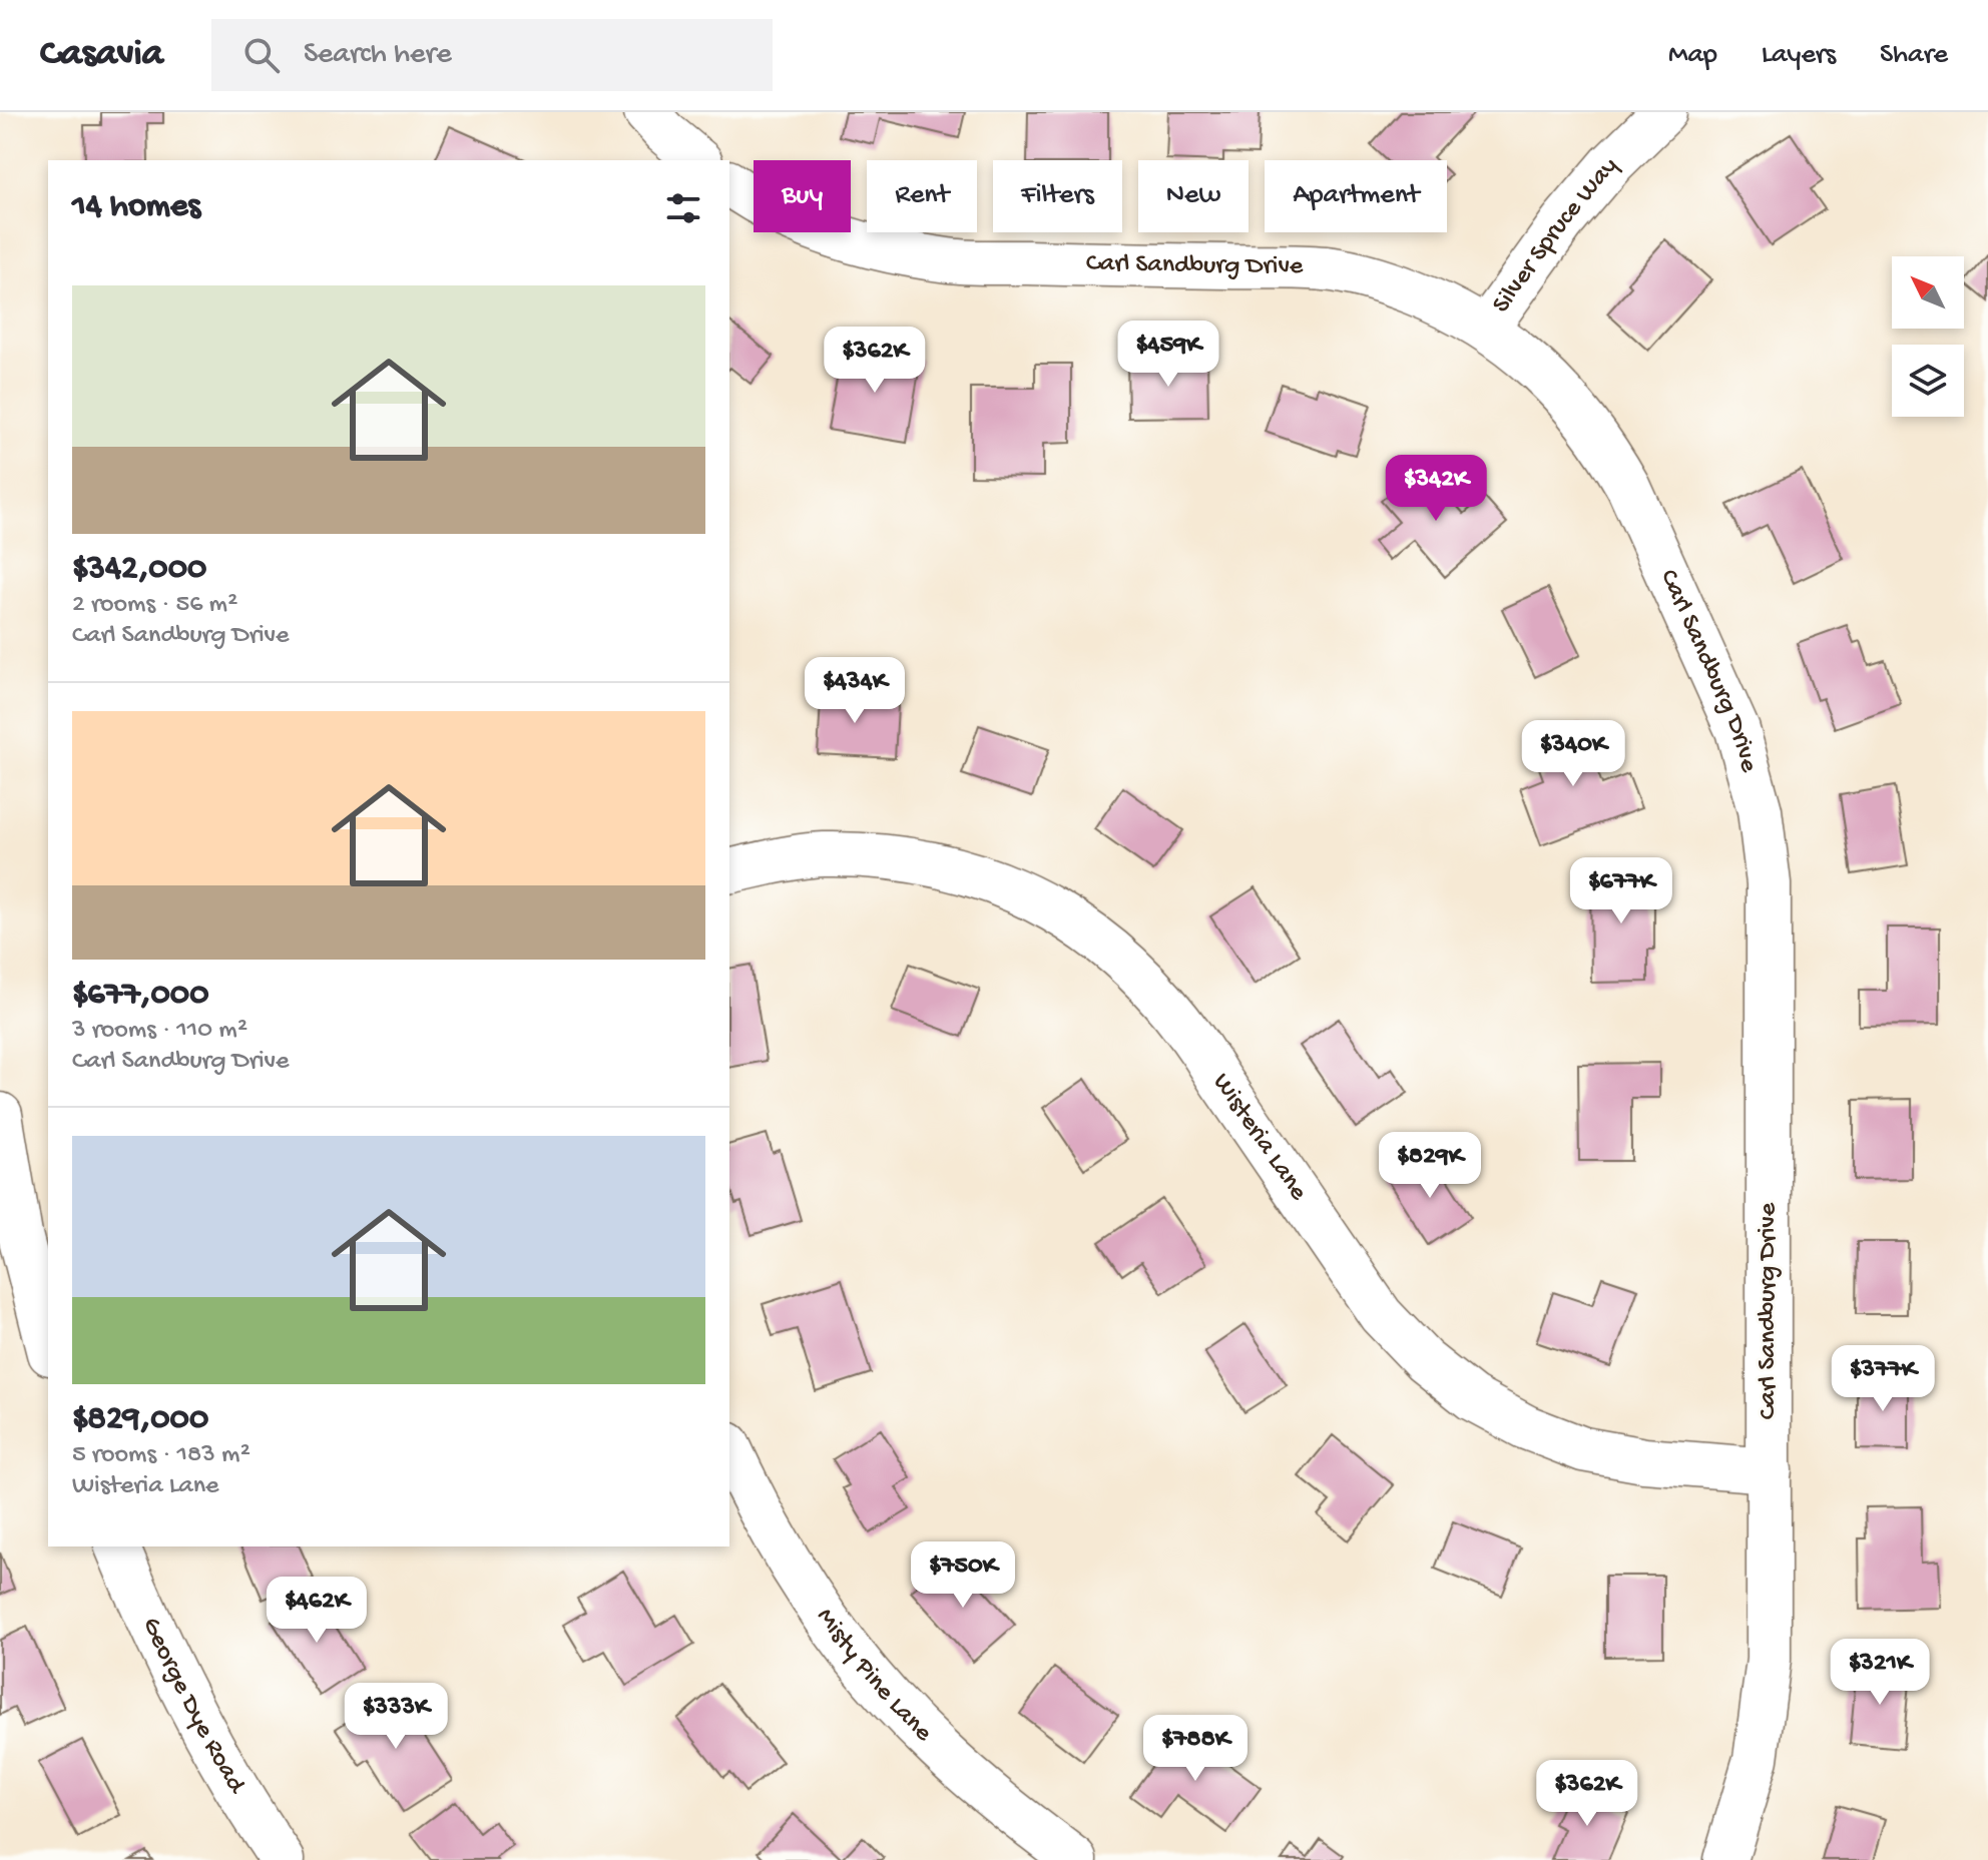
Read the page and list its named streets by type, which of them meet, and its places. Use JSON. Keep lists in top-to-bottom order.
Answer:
{
  "streets": {
    "street": [
      "Silver Spruce Way",
      "Carl Sandburg Drive",
      "Wisteria Lane",
      "Misty Pine Lane",
      "George Dye Road"
    ]
  },
  "crossings": [
    ["Silver Spruce Way", "Carl Sandburg Drive"],
    ["Carl Sandburg Drive", "Wisteria Lane"]
  ],
  "north": "top left",
  "page": {
    "header": "Casavia",
    "search": "Search here",
    "nav": ["Map", "Layers", "Share"],
    "chip": [
      "Buy",
      "Rent",
      "Filters",
      "New",
      "Apartment"
    ],
    "heading": "14 homes",
    "list": [
      {
        "name": "$342,000",
        "note": "2 rooms · 56 m² · Carl Sandburg Drive"
      },
      {
        "name": "$677,000",
        "note": "3 rooms · 110 m² · Carl Sandburg Drive"
      },
      {
        "name": "$829,000",
        "note": "5 rooms · 183 m² · Wisteria Lane"
      }
    ],
    "price": [
      "$459K",
      "$362K",
      "$342K",
      "$434K",
      "$340K",
      "$677K",
      "$829K",
      "$377K",
      "$750K",
      "$462K",
      "$321K",
      "$333K",
      "$788K",
      "$362K"
    ]
  }
}
